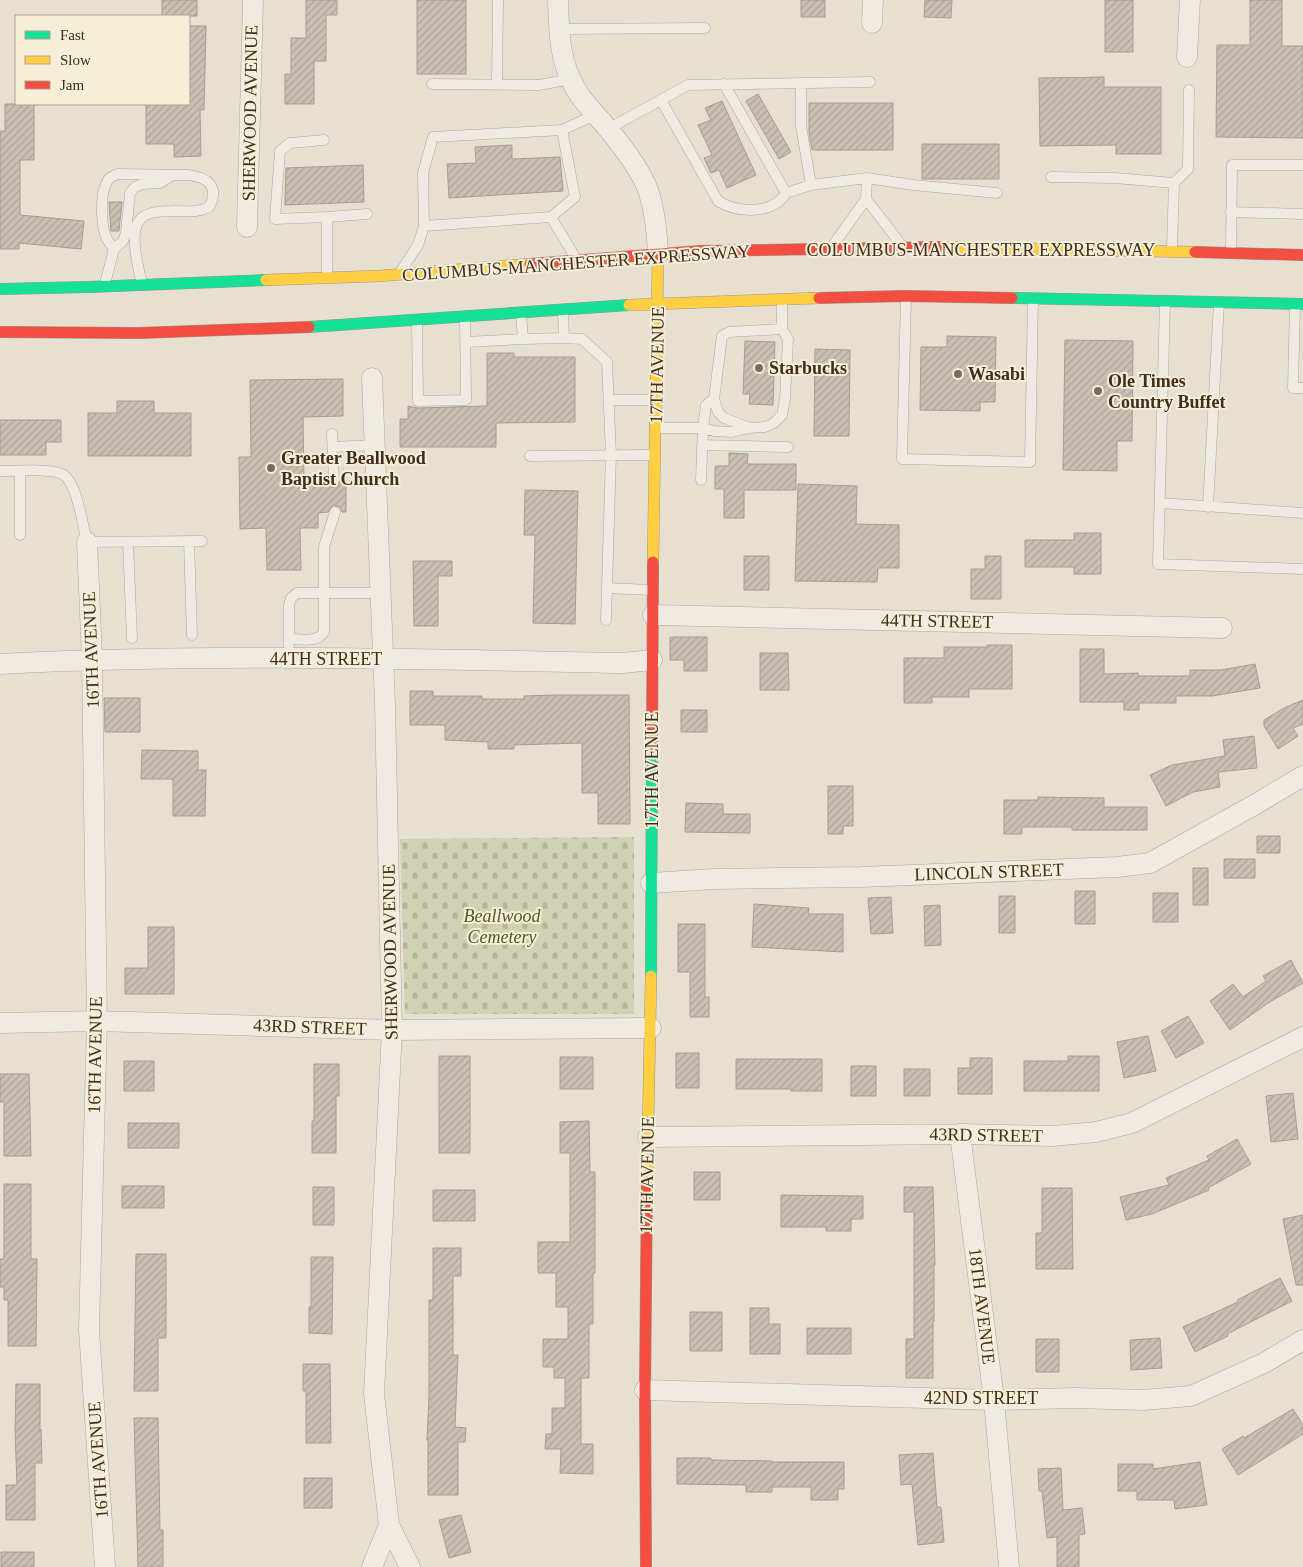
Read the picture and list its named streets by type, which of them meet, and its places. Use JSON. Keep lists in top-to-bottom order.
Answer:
{
  "streets": {
    "main road": ["COLUMBUS-MANCHESTER EXPRESSWAY", "17TH AVENUE"],
    "street": [
      "SHERWOOD AVENUE",
      "44TH STREET",
      "16TH AVENUE",
      "LINCOLN STREET",
      "43RD STREET",
      "18TH AVENUE",
      "42ND STREET"
    ]
  },
  "crossings": [
    ["SHERWOOD AVENUE", "44TH STREET"],
    ["SHERWOOD AVENUE", "43RD STREET"],
    ["COLUMBUS-MANCHESTER EXPRESSWAY", "17TH AVENUE"],
    ["17TH AVENUE", "44TH STREET"],
    ["17TH AVENUE", "LINCOLN STREET"],
    ["17TH AVENUE", "43RD STREET"],
    ["17TH AVENUE", "42ND STREET"],
    ["44TH STREET", "16TH AVENUE"],
    ["16TH AVENUE", "43RD STREET"],
    ["43RD STREET", "18TH AVENUE"],
    ["18TH AVENUE", "42ND STREET"]
  ],
  "parks": ["Beallwood Cemetery"],
  "places": [
    "Starbucks",
    "Wasabi",
    "Ole Times Country Buffet",
    "Greater Beallwood Baptist Church"
  ],
  "legend": ["Fast", "Slow", "Jam"]
}
